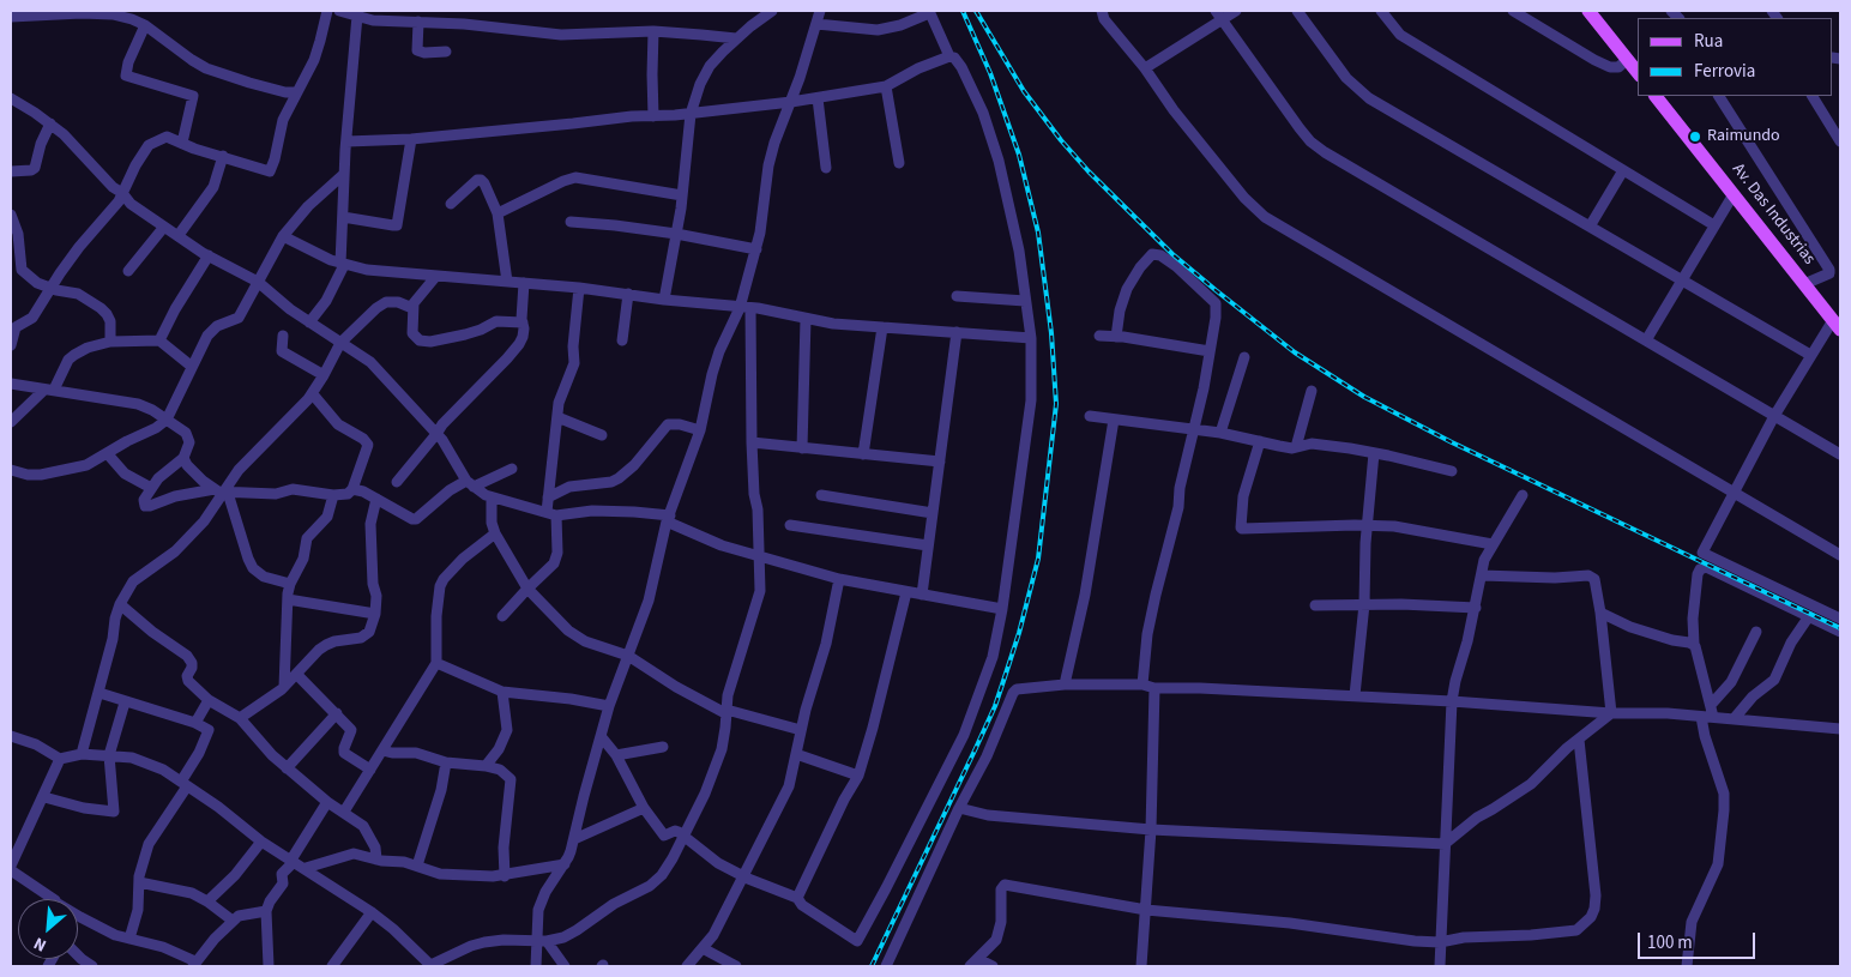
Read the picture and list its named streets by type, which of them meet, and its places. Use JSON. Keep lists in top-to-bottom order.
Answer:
{
  "streets": {
    "main road": ["Av. Das Industrias"]
  },
  "places": ["Raimundo"],
  "legend": ["Rua", "Ferrovia"],
  "scale_bar": "100 m",
  "north": "bottom left"
}
